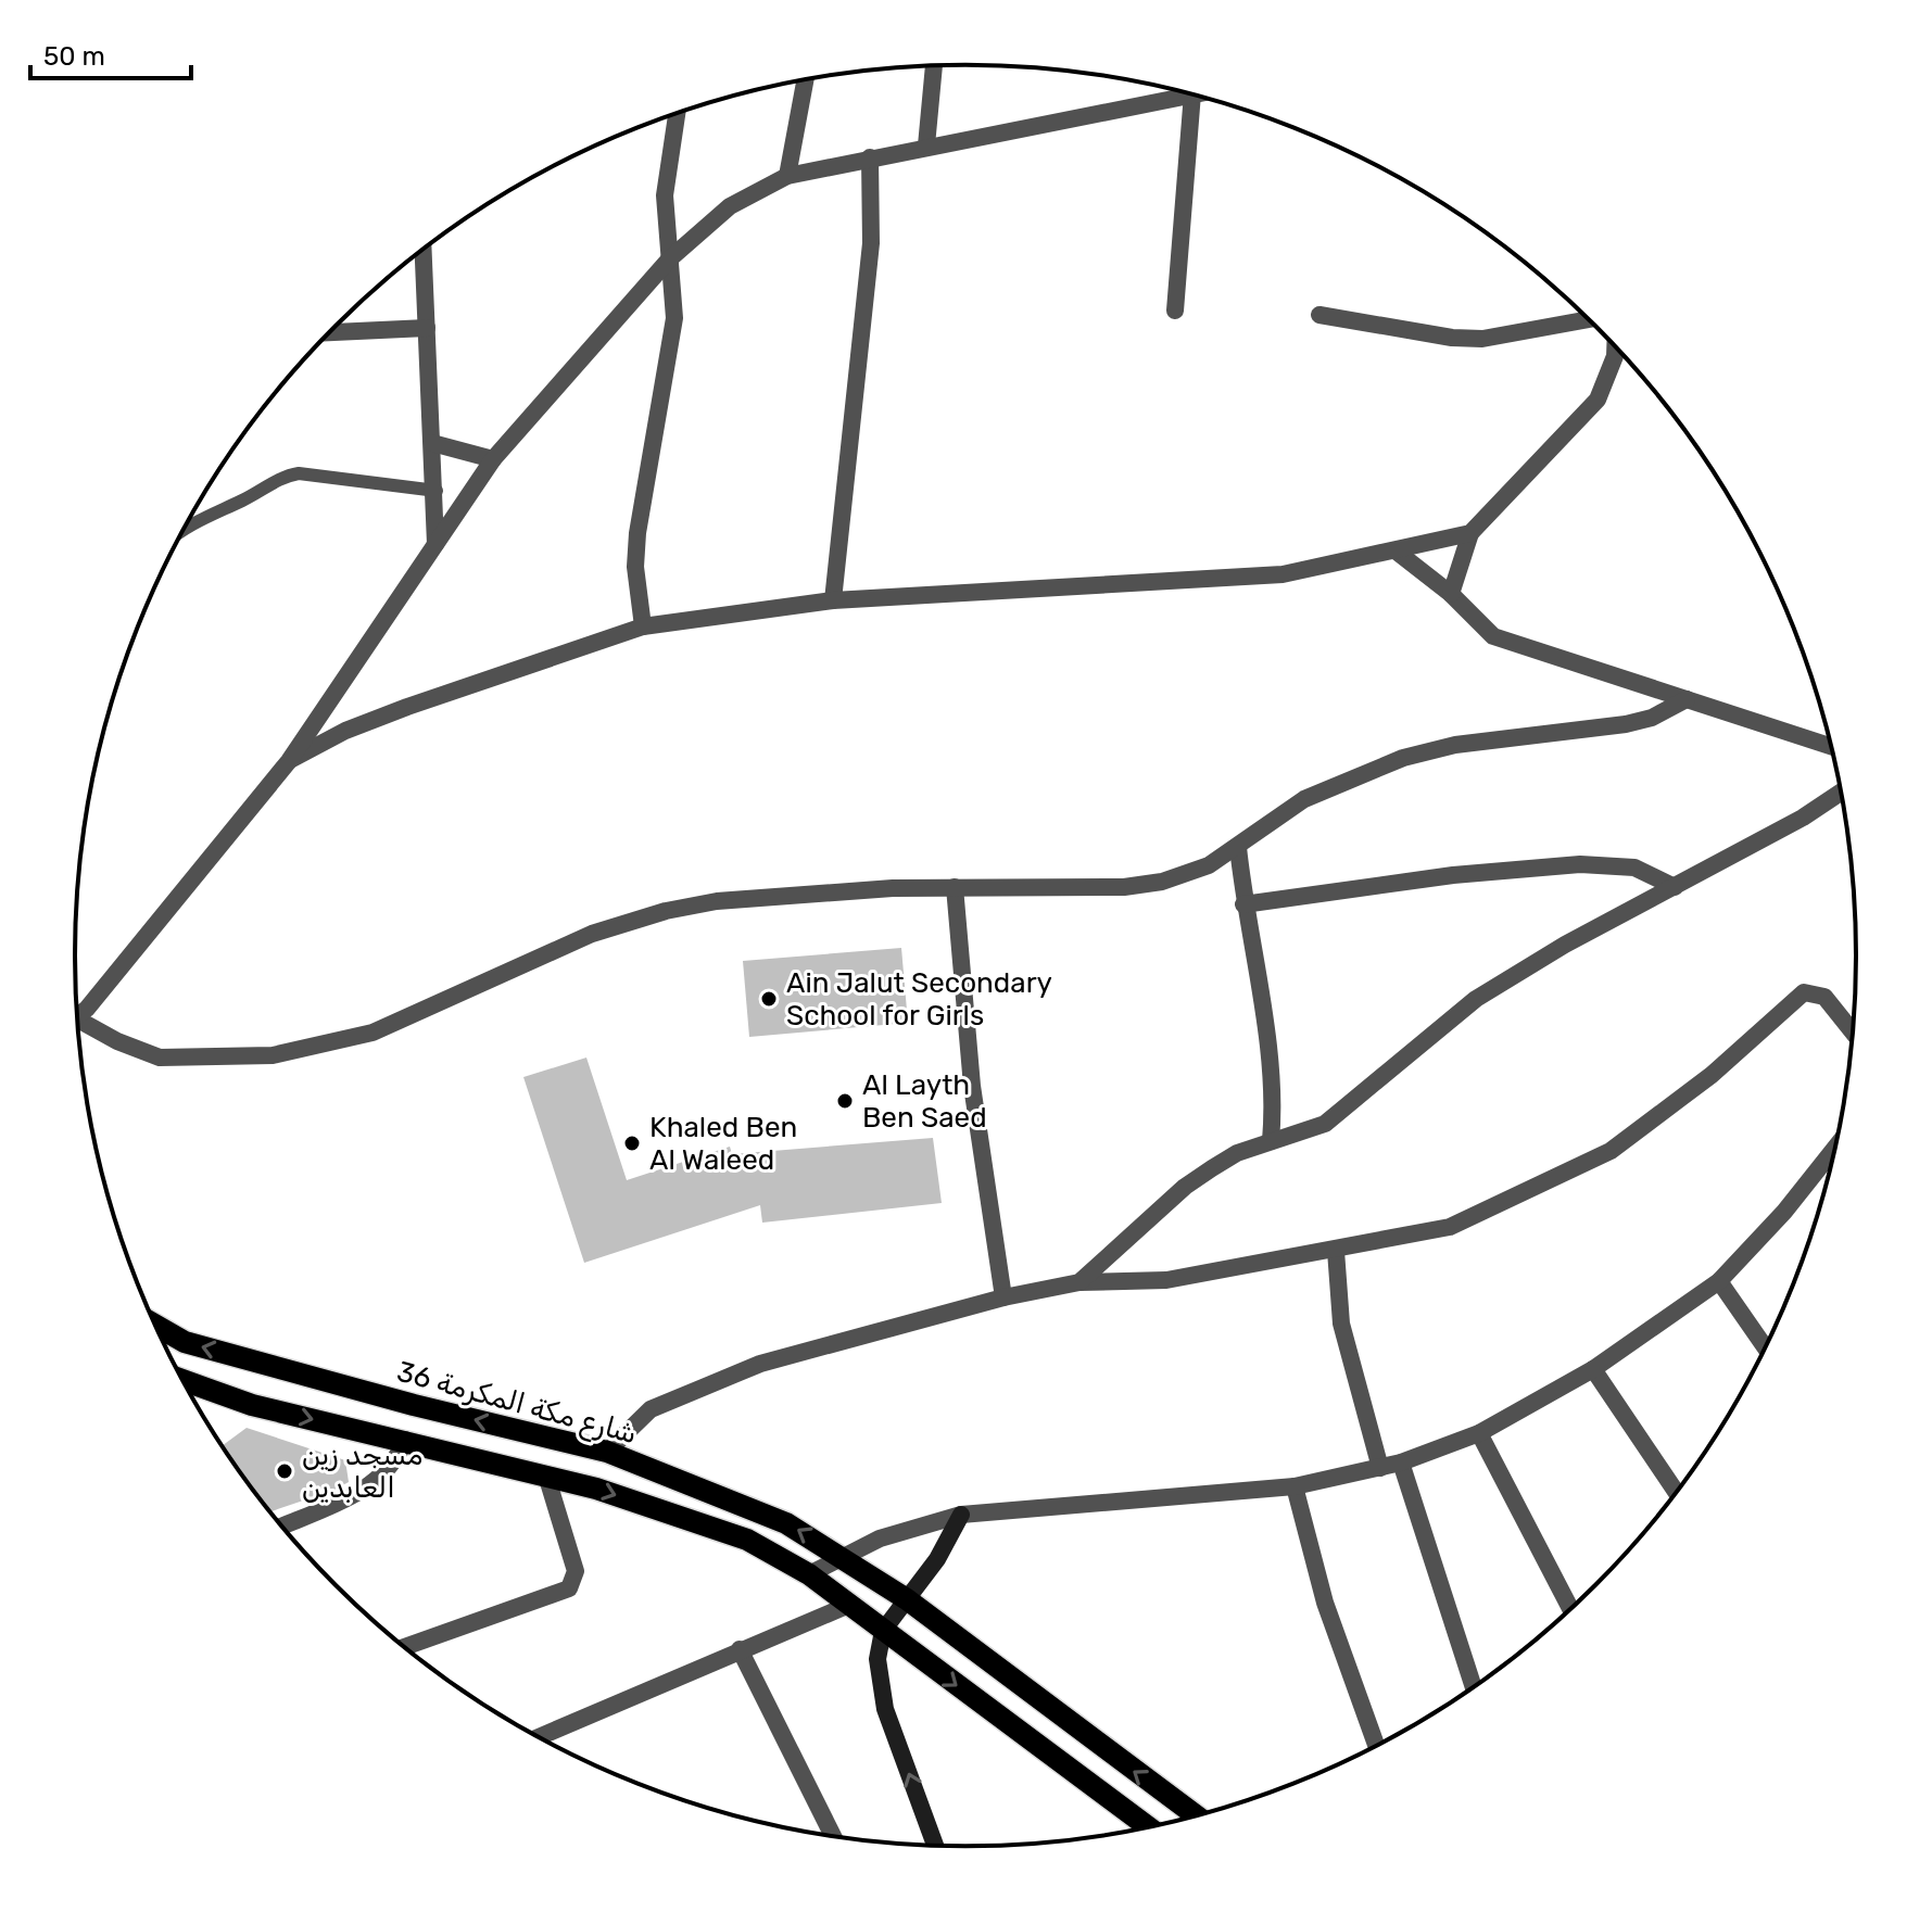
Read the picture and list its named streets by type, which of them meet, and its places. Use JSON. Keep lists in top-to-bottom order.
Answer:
{
  "streets": {
    "main road": ["شارع مكة المكرمة 36"]
  },
  "places": [
    "Ain Jalut Secondary School for Girls",
    "Al Layth Ben Saed",
    "Khaled Ben Al Waleed",
    "مسجد زين العابدين"
  ],
  "scale_bar": "50 m"
}
